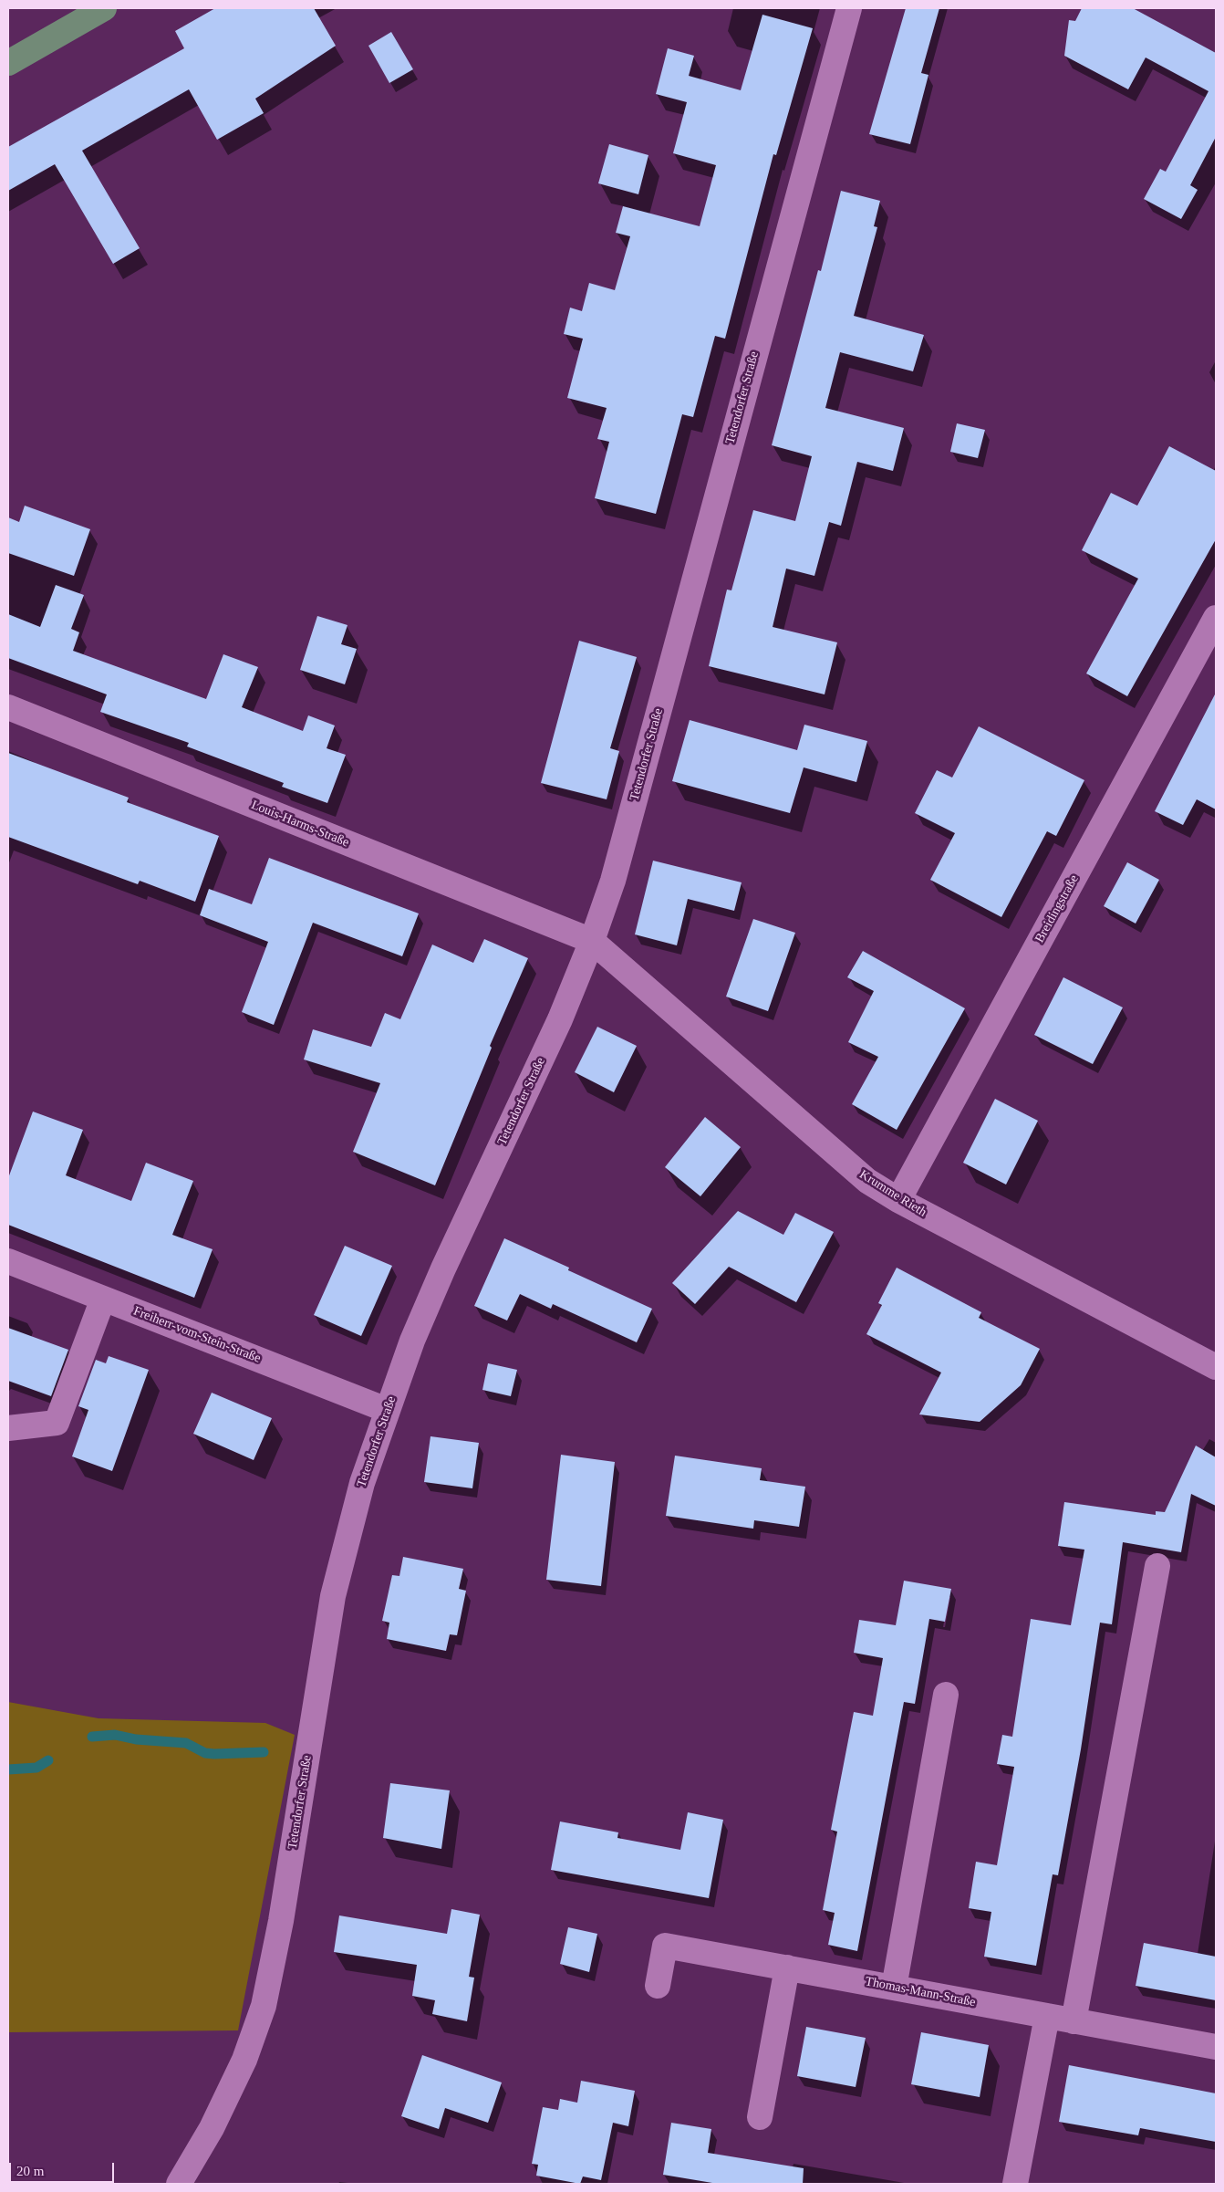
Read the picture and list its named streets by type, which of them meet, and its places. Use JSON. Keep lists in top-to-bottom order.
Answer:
{
  "streets": {
    "street": [
      "Tetendorfer Straße",
      "Louis-Harms-Straße",
      "Breidingstraße",
      "Krumme Rieth",
      "Freiherr-vom-Stein-Straße",
      "Thomas-Mann-Straße"
    ]
  },
  "crossings": [
    ["Tetendorfer Straße", "Louis-Harms-Straße"],
    ["Tetendorfer Straße", "Krumme Rieth"],
    ["Tetendorfer Straße", "Freiherr-vom-Stein-Straße"],
    ["Louis-Harms-Straße", "Krumme Rieth"],
    ["Breidingstraße", "Krumme Rieth"]
  ],
  "scale_bar": "20 m"
}
